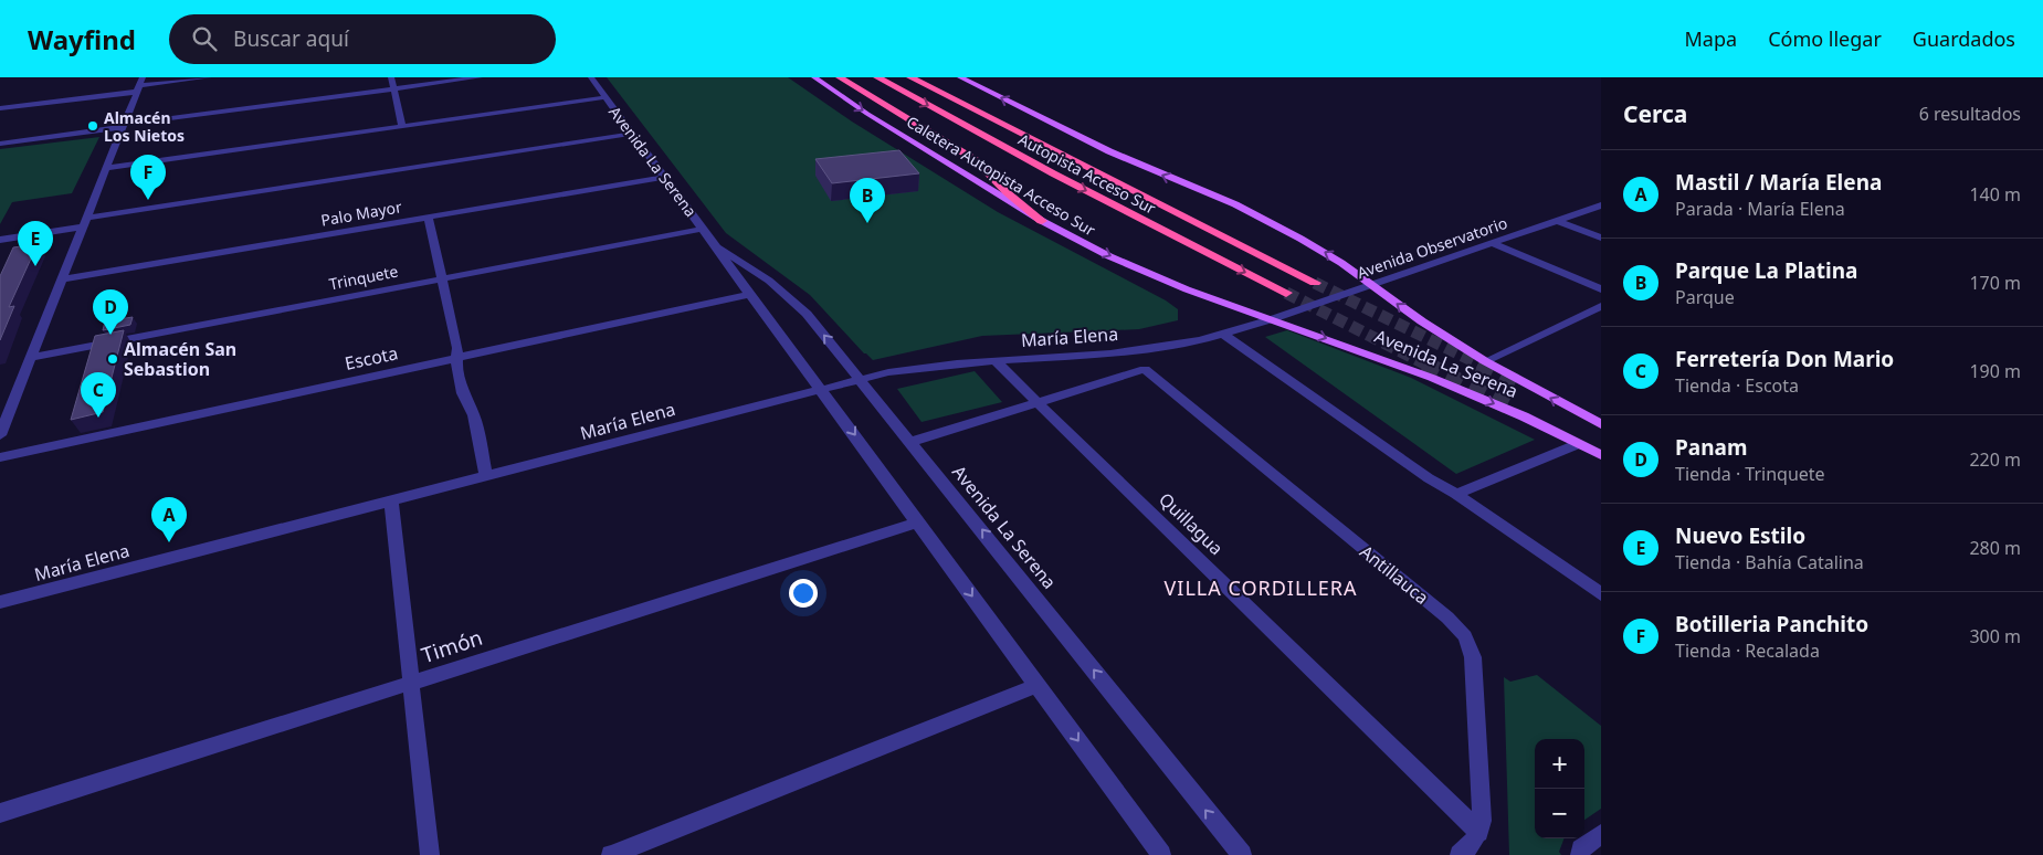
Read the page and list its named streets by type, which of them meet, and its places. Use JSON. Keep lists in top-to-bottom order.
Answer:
{
  "streets": {
    "highway": ["Autopista Acceso Sur"],
    "main road": ["Avenida La Serena", "Caletera Autopista Acceso Sur"],
    "street": [
      "Palo Mayor",
      "Avenida Observatorio",
      "Trinquete",
      "María Elena",
      "Escota",
      "Quillagua",
      "Antillauca",
      "Timón"
    ]
  },
  "crossings": [
    ["Avenida La Serena", "Caletera Autopista Acceso Sur"],
    ["Avenida La Serena", "Palo Mayor"],
    ["Avenida La Serena", "Avenida Observatorio"],
    ["Avenida La Serena", "Trinquete"],
    ["Avenida La Serena", "María Elena"],
    ["Avenida La Serena", "Escota"],
    ["Avenida La Serena", "Timón"],
    ["Caletera Autopista Acceso Sur", "Avenida Observatorio"],
    ["Caletera Autopista Acceso Sur", "María Elena"],
    ["Avenida Observatorio", "María Elena"],
    ["María Elena", "Quillagua"],
    ["Quillagua", "Antillauca"]
  ],
  "districts": ["VILLA CORDILLERA"],
  "places": ["Almacén Los Nietos", "Almacén San Sebastion"],
  "page": {
    "header": "Wayfind",
    "search": "Buscar aquí",
    "nav": ["Mapa", "Cómo llegar", "Guardados"],
    "heading": ["Cerca", "6 resultados"],
    "list": [
      {
        "mark": "A",
        "name": "Mastil / María Elena",
        "note": "Parada · María Elena",
        "value": "140 m"
      },
      {
        "mark": "B",
        "name": "Parque La Platina",
        "note": "Parque",
        "value": "170 m"
      },
      {
        "mark": "C",
        "name": "Ferretería Don Mario",
        "note": "Tienda · Escota",
        "value": "190 m"
      },
      {
        "mark": "D",
        "name": "Panam",
        "note": "Tienda · Trinquete",
        "value": "220 m"
      },
      {
        "mark": "E",
        "name": "Nuevo Estilo",
        "note": "Tienda · Bahía Catalina",
        "value": "280 m"
      },
      {
        "mark": "F",
        "name": "Botilleria Panchito",
        "note": "Tienda · Recalada",
        "value": "300 m"
      }
    ],
    "pins": [
      "F",
      "B",
      "E",
      "D",
      "C",
      "A"
    ],
    "map_buttons": ["+", "−"]
  }
}
